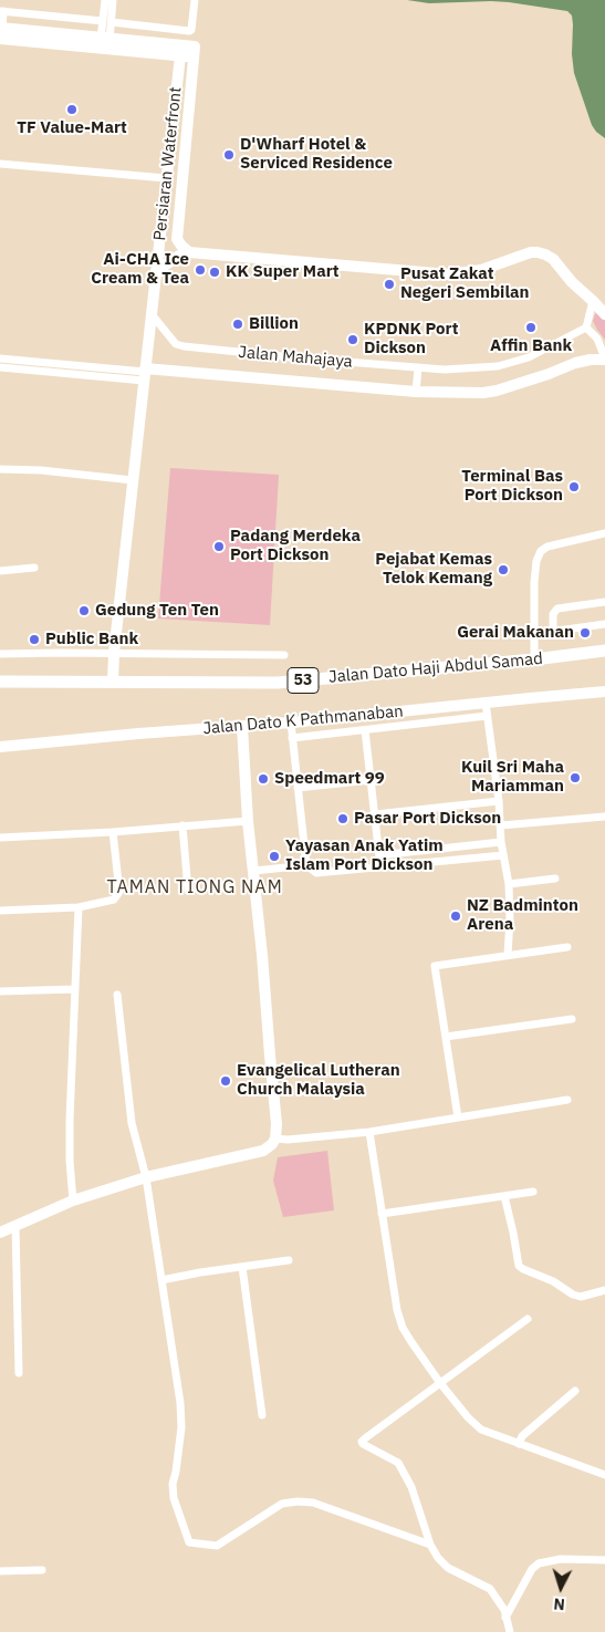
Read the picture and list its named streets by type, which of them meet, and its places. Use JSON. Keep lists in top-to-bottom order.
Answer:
{
  "streets": {
    "main road": ["Jalan Dato Haji Abdul Samad", "53"],
    "street": ["Persiaran Waterfront", "Jalan Mahajaya", "Jalan Dato K Pathmanaban"]
  },
  "crossings": [
    ["Persiaran Waterfront", "Jalan Mahajaya"],
    ["Persiaran Waterfront", "Jalan Dato Haji Abdul Samad"]
  ],
  "districts": ["TAMAN TIONG NAM"],
  "places": [
    "TF Value-Mart",
    "D'Wharf Hotel & Serviced Residence",
    "Ai-CHA Ice Cream & Tea",
    "KK Super Mart",
    "Pusat Zakat Negeri Sembilan",
    "Billion",
    "Affin Bank",
    "KPDNK Port Dickson",
    "Terminal Bas Port Dickson",
    "Padang Merdeka Port Dickson",
    "Pejabat Kemas Telok Kemang",
    "Gedung Ten Ten",
    "Gerai Makanan",
    "Public Bank",
    "Kuil Sri Maha Mariamman",
    "Speedmart 99",
    "Pasar Port Dickson",
    "Yayasan Anak Yatim Islam Port Dickson",
    "NZ Badminton Arena",
    "Evangelical Lutheran Church Malaysia"
  ],
  "north": "bottom"
}
